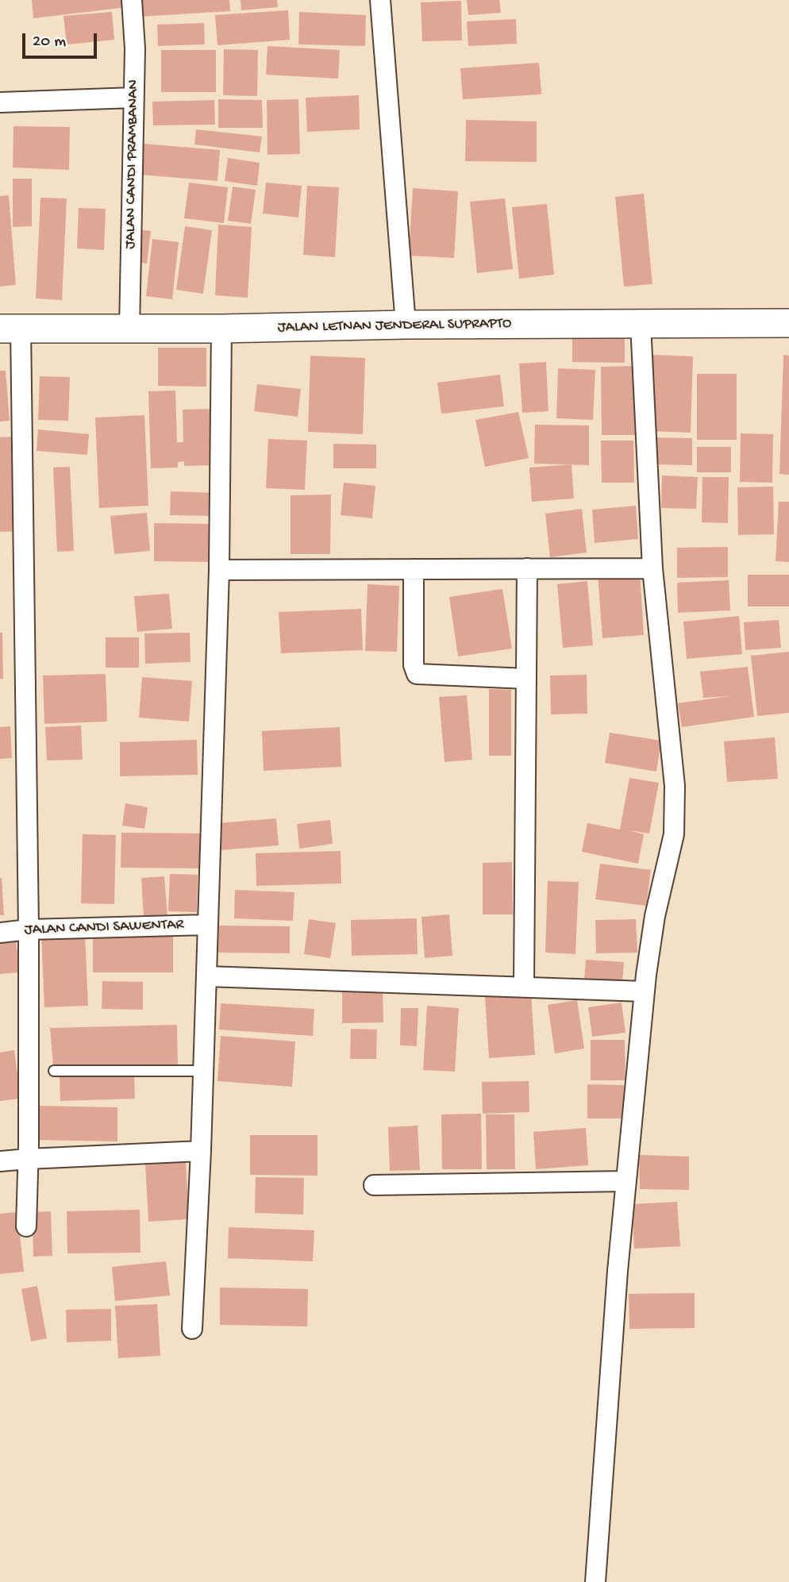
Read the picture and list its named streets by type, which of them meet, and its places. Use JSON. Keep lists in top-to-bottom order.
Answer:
{
  "streets": {
    "main road": ["JALAN LETNAN JENDERAL SUPRAPTO"],
    "street": ["JALAN CANDI PRAMBANAN", "JALAN CANDI SAWENTAR"]
  },
  "crossings": [
    ["JALAN CANDI PRAMBANAN", "JALAN LETNAN JENDERAL SUPRAPTO"]
  ],
  "scale_bar": "20 m"
}
